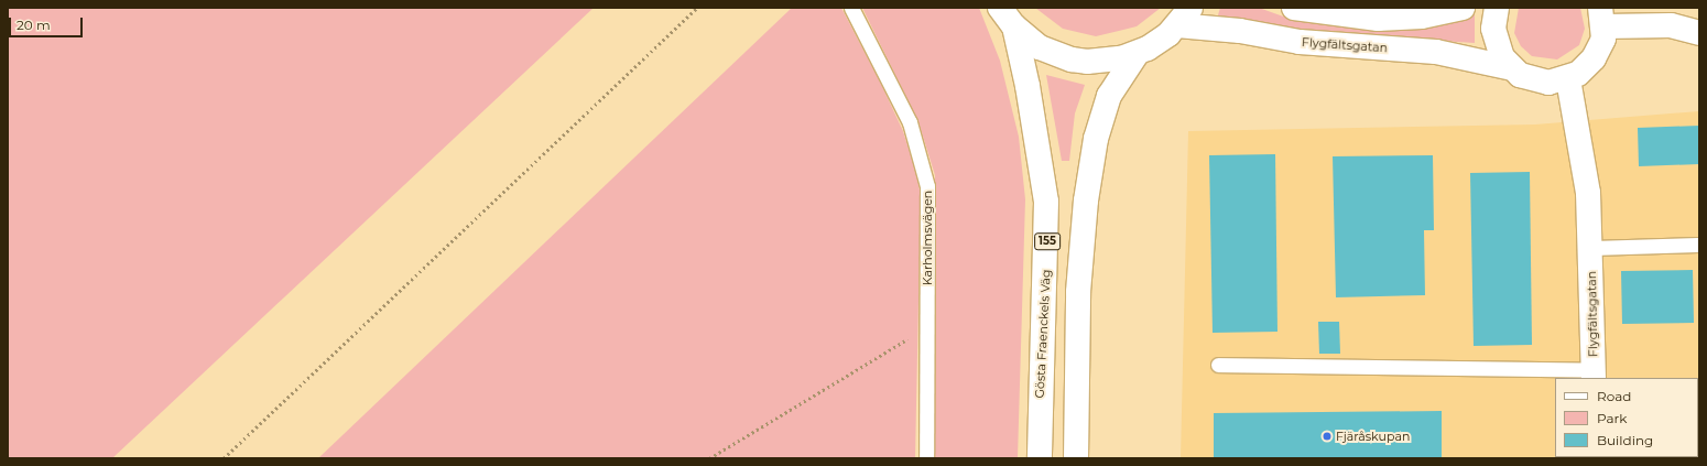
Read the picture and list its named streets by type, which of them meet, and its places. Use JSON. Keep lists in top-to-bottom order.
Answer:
{
  "streets": {
    "street": ["Flygfältsgatan", "155", "Gösta Fraenckels Väg"],
    "lane": ["Karholmsvägen"]
  },
  "crossings": [
    ["Flygfältsgatan", "Gösta Fraenckels Väg"]
  ],
  "places": ["Fjäråskupan"],
  "legend": ["Road", "Park", "Building"],
  "scale_bar": "20 m"
}
